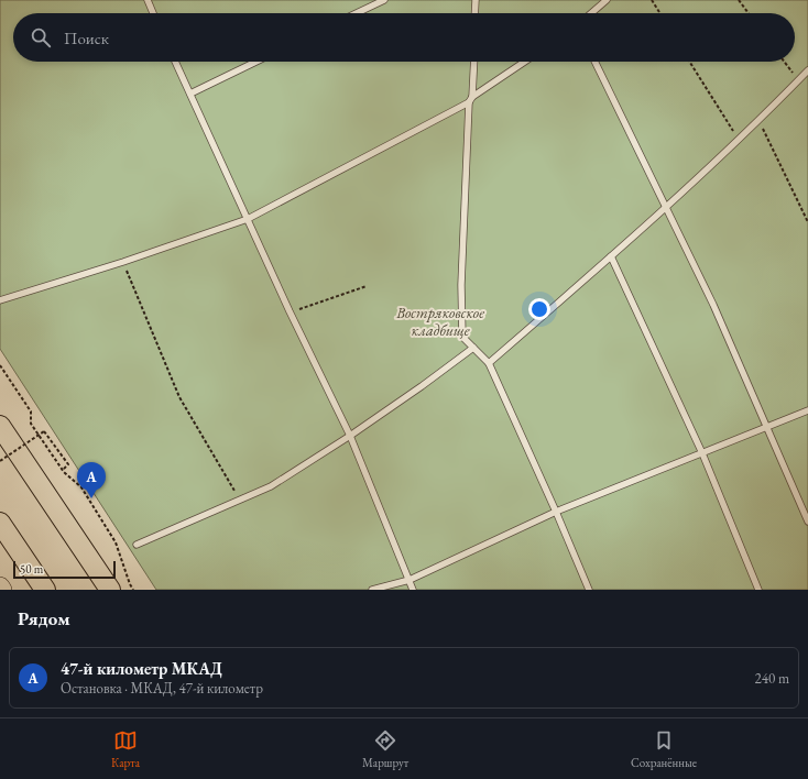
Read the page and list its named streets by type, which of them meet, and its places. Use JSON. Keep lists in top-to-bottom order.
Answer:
{
  "parks": ["Востряковское кладбище"],
  "scale_bar": "50 m",
  "page": {
    "search": "Поиск",
    "pins": "A",
    "scale": "50 m",
    "heading": "Рядом",
    "list": [
      {
        "mark": "A",
        "name": "47-й километр МКАД",
        "note": "Остановка · МКАД, 47-й километр",
        "value": "240 m"
      }
    ],
    "nav": ["Карта", "Маршрут", "Сохранённые"]
  }
}
